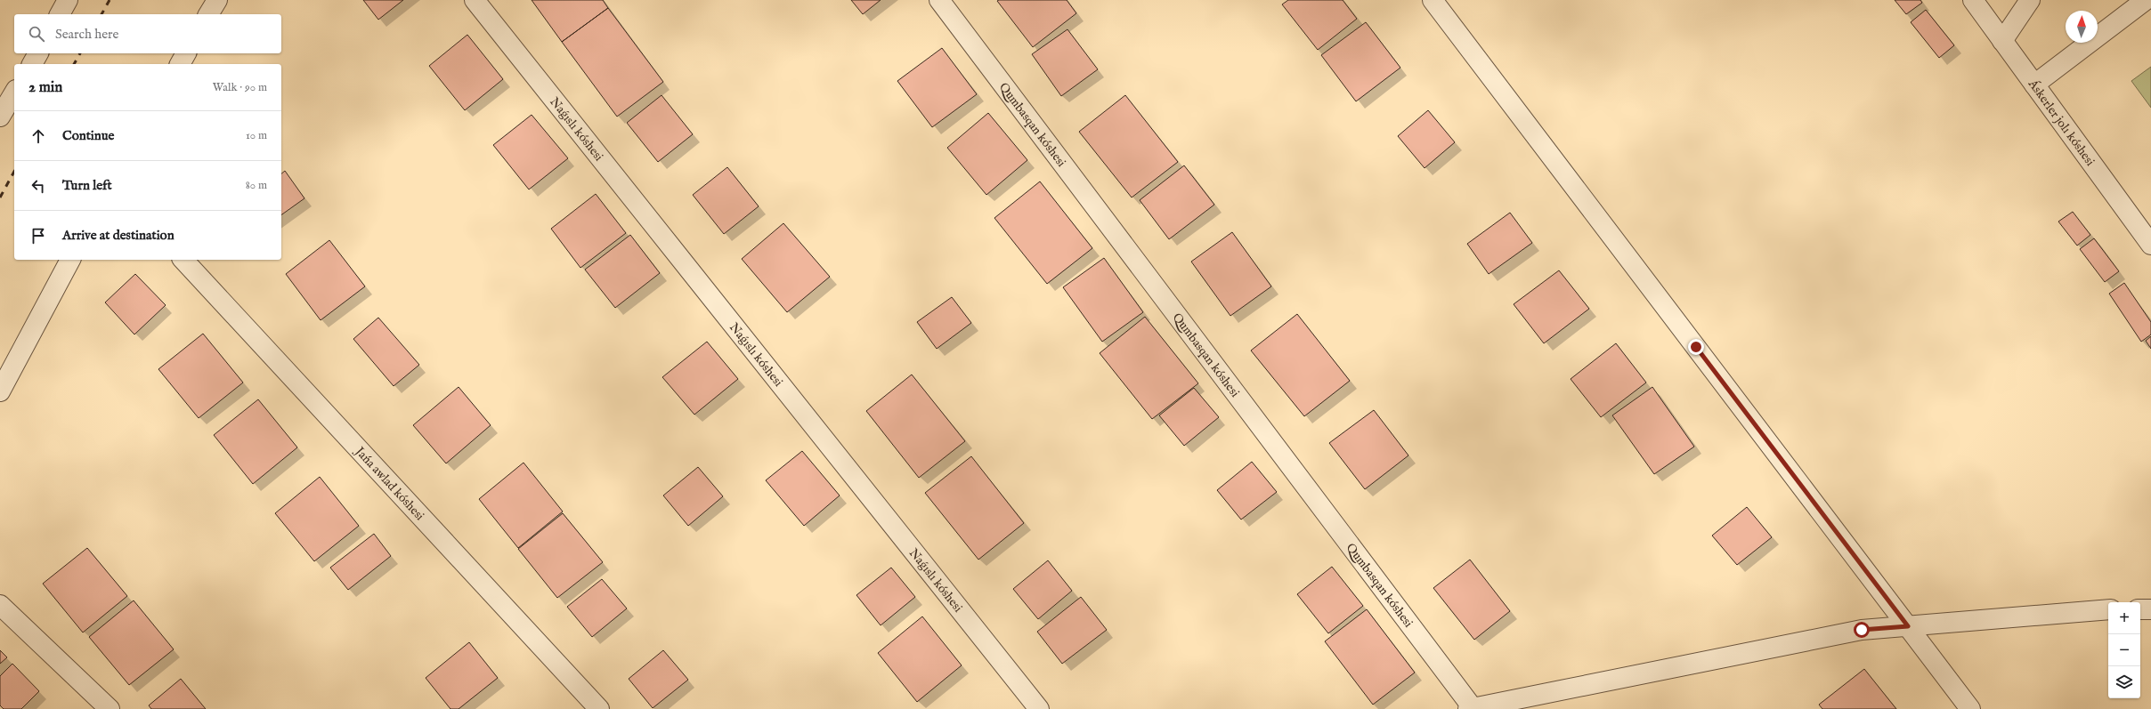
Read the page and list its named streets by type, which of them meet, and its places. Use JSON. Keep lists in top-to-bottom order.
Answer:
{
  "streets": {
    "street": [
      "Áskerler jolı kóshesi",
      "Qumbasqan kóshesi",
      "Naǵıslı kóshesi",
      "Jańa awlad kóshesi"
    ]
  },
  "north": "top",
  "page": {
    "search": "Search here",
    "heading": ["2 min", "Walk · 90 m"],
    "list": [
      ["Continue", "10 m"],
      ["Turn left", "80 m"],
      "Arrive at destination"
    ],
    "map_buttons": ["+", "−"]
  }
}
